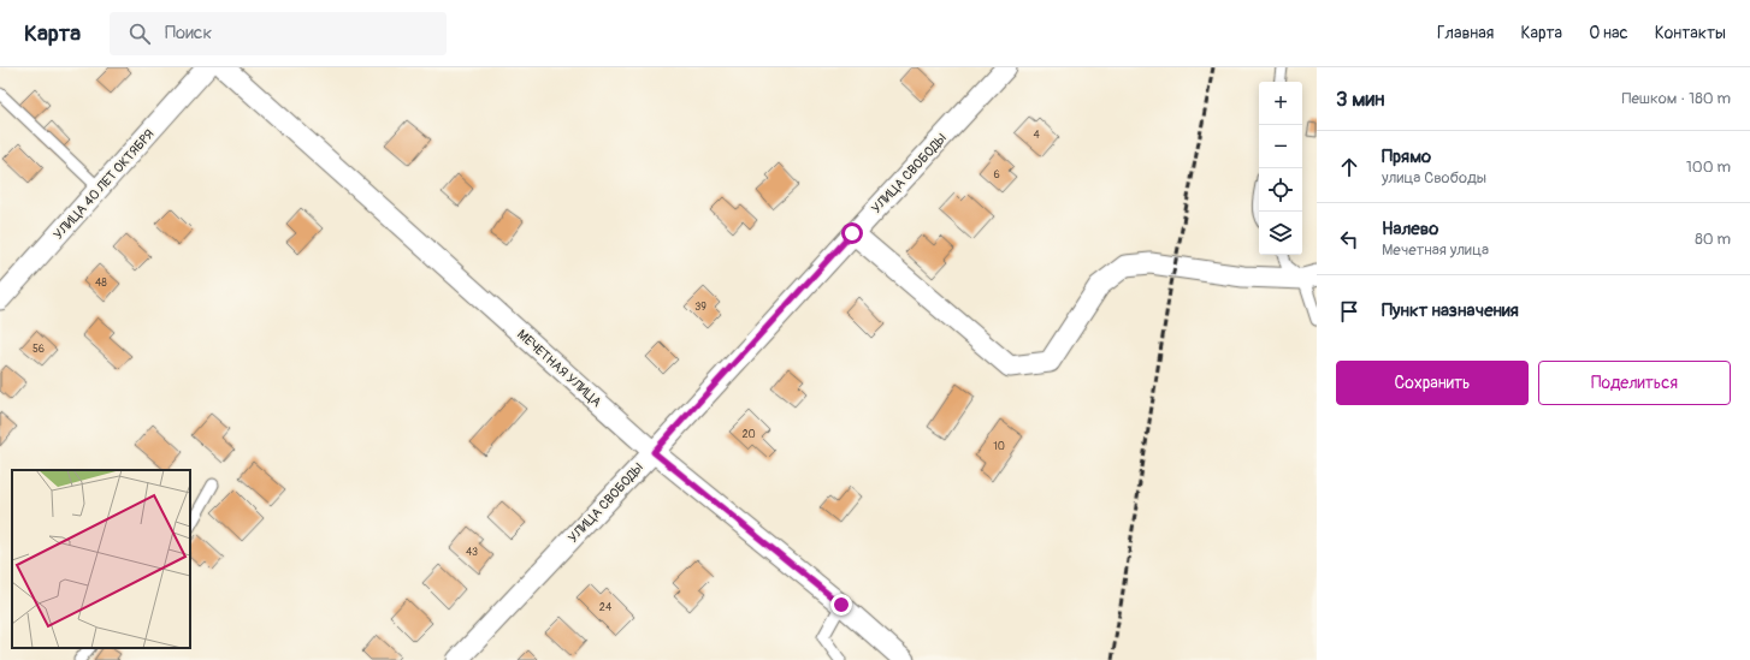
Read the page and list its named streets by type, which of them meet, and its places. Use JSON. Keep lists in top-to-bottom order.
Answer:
{
  "streets": {
    "street": ["УЛИЦА СВОБОДЫ", "УЛИЦА 40 ЛЕТ ОКТЯБРЯ", "МЕЧЕТНАЯ УЛИЦА"]
  },
  "crossings": [
    ["УЛИЦА СВОБОДЫ", "МЕЧЕТНАЯ УЛИЦА"]
  ],
  "house_numbers": [
    "4",
    "6",
    "48",
    "39",
    "56",
    "20",
    "10",
    "43",
    "24"
  ],
  "page": {
    "header": "Карта",
    "search": "Поиск",
    "nav": [
      "Главная",
      "Карта",
      "О нас",
      "Контакты"
    ],
    "heading": ["3 мин", "Пешком · 180 m"],
    "map_buttons": ["+", "−"],
    "list": [
      ["Прямо", "улица Свободы", "100 m"],
      ["Налево", "Мечетная улица", "80 m"],
      "Пункт назначения"
    ],
    "buttons": ["Сохранить", "Поделиться"]
  }
}
